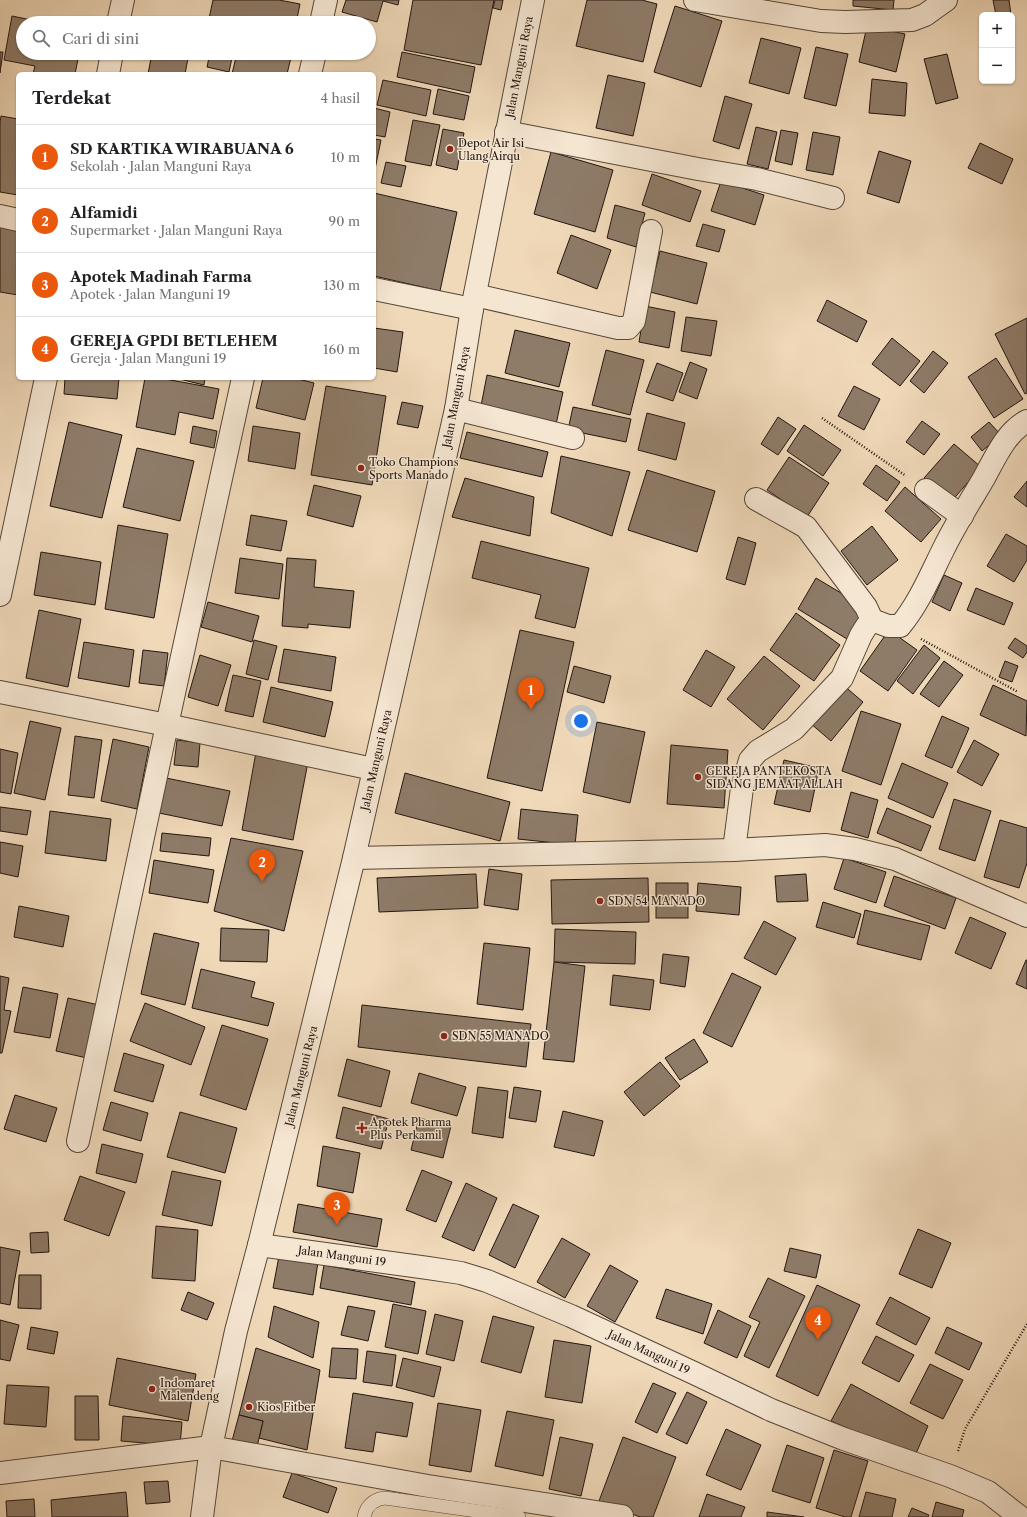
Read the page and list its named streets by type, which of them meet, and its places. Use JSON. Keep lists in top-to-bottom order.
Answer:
{
  "streets": {
    "street": ["Jalan Manguni Raya", "Jalan Manguni 19"]
  },
  "crossings": [
    ["Jalan Manguni Raya", "Jalan Manguni 19"]
  ],
  "places": {
    "other": [
      "Depot Air Isi Ulang Airqu",
      "Toko Champions Sports Manado",
      "GEREJA PANTEKOSTA SIDANG JEMAAT ALLAH",
      "SDN 54 MANADO",
      "SDN 55 MANADO",
      "Indomaret Malendeng",
      "Kios Fitber"
    ],
    "health": ["Apotek Pharma Plus Perkamil"]
  },
  "page": {
    "map_buttons": ["+", "−"],
    "search": "Cari di sini",
    "heading": ["Terdekat", "4 hasil"],
    "list": [
      {
        "mark": "1",
        "name": "SD KARTIKA WIRABUANA 6",
        "note": "Sekolah · Jalan Manguni Raya",
        "value": "10 m"
      },
      {
        "mark": "2",
        "name": "Alfamidi",
        "note": "Supermarket · Jalan Manguni Raya",
        "value": "90 m"
      },
      {
        "mark": "3",
        "name": "Apotek Madinah Farma",
        "note": "Apotek · Jalan Manguni 19",
        "value": "130 m"
      },
      {
        "mark": "4",
        "name": "GEREJA GPDI BETLEHEM",
        "note": "Gereja · Jalan Manguni 19",
        "value": "160 m"
      }
    ],
    "pins": [
      "1",
      "2",
      "3",
      "4"
    ]
  }
}
